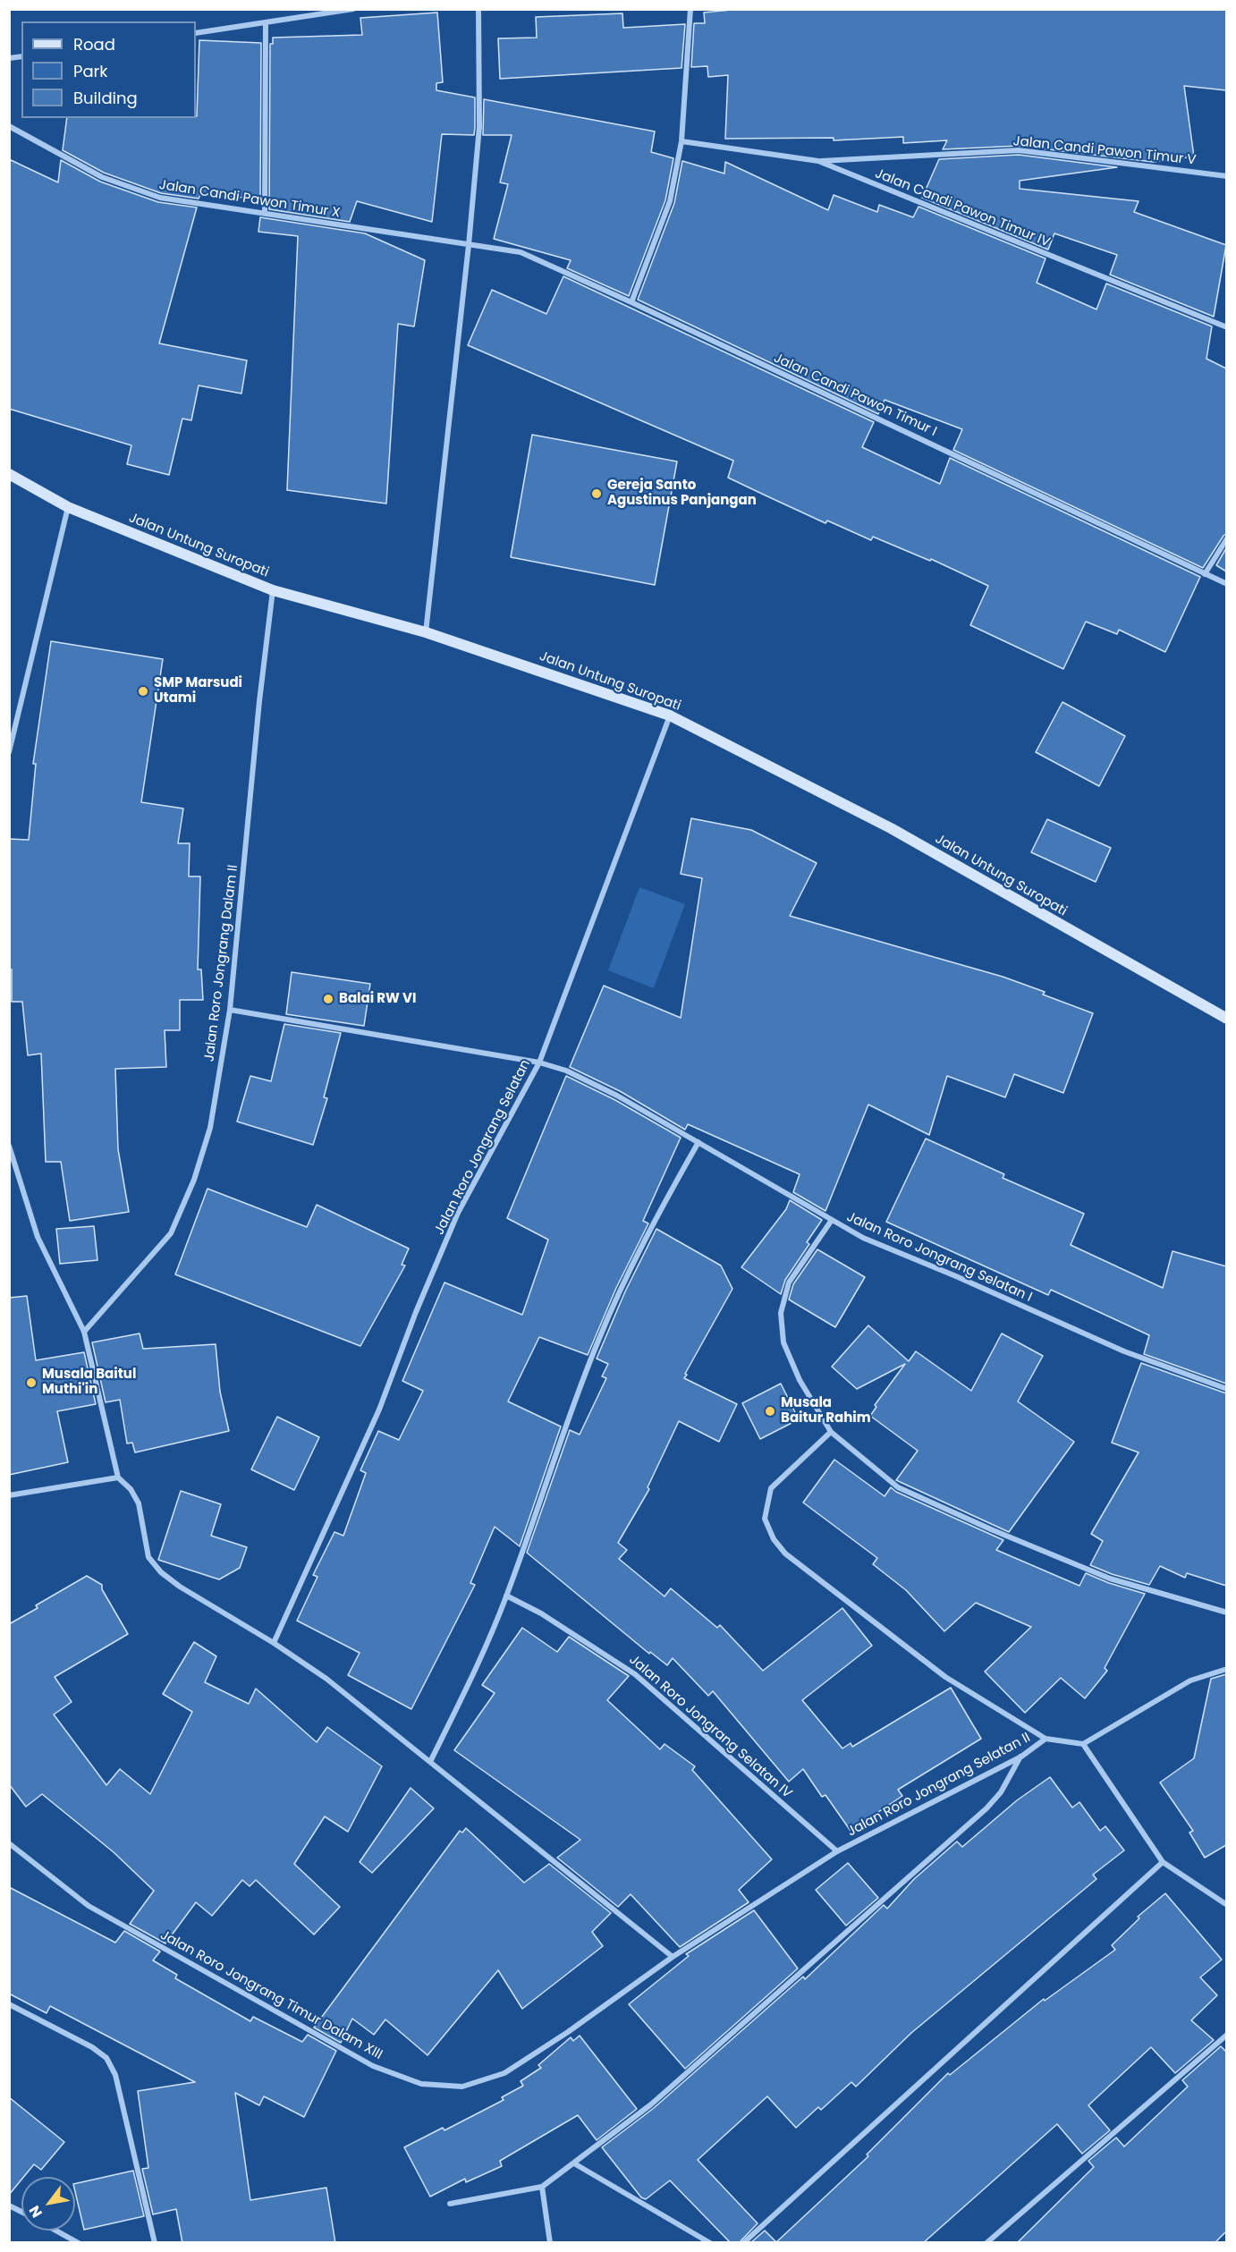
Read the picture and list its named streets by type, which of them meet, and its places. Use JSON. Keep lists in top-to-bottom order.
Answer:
{
  "streets": {
    "main road": ["Jalan Untung Suropati"],
    "street": [
      "Jalan Candi Pawon Timur V",
      "Jalan Candi Pawon Timur X",
      "Jalan Candi Pawon Timur IV",
      "Jalan Candi Pawon Timur I",
      "Jalan Roro Jongrang Dalam II",
      "Jalan Roro Jongrang Selatan",
      "Jalan Roro Jongrang Selatan I",
      "Jalan Roro Jongrang Selatan IV",
      "Jalan Roro Jongrang Selatan II",
      "Jalan Roro Jongrang Timur Dalam XIII"
    ]
  },
  "crossings": [
    ["Jalan Candi Pawon Timur V", "Jalan Candi Pawon Timur IV"],
    ["Jalan Candi Pawon Timur X", "Jalan Candi Pawon Timur I"],
    ["Jalan Untung Suropati", "Jalan Roro Jongrang Dalam II"],
    ["Jalan Untung Suropati", "Jalan Roro Jongrang Selatan"],
    ["Jalan Roro Jongrang Dalam II", "Jalan Roro Jongrang Selatan I"],
    ["Jalan Roro Jongrang Selatan", "Jalan Roro Jongrang Selatan I"],
    ["Jalan Roro Jongrang Selatan IV", "Jalan Roro Jongrang Selatan II"],
    ["Jalan Roro Jongrang Selatan II", "Jalan Roro Jongrang Timur Dalam XIII"]
  ],
  "places": [
    "Gereja Santo Agustinus Panjangan",
    "SMP Marsudi Utami",
    "Balai RW VI",
    "Musala Baitul Muthi'in",
    "Musala Baitur Rahim"
  ],
  "legend": ["Road", "Park", "Building"],
  "north": "bottom left"
}
